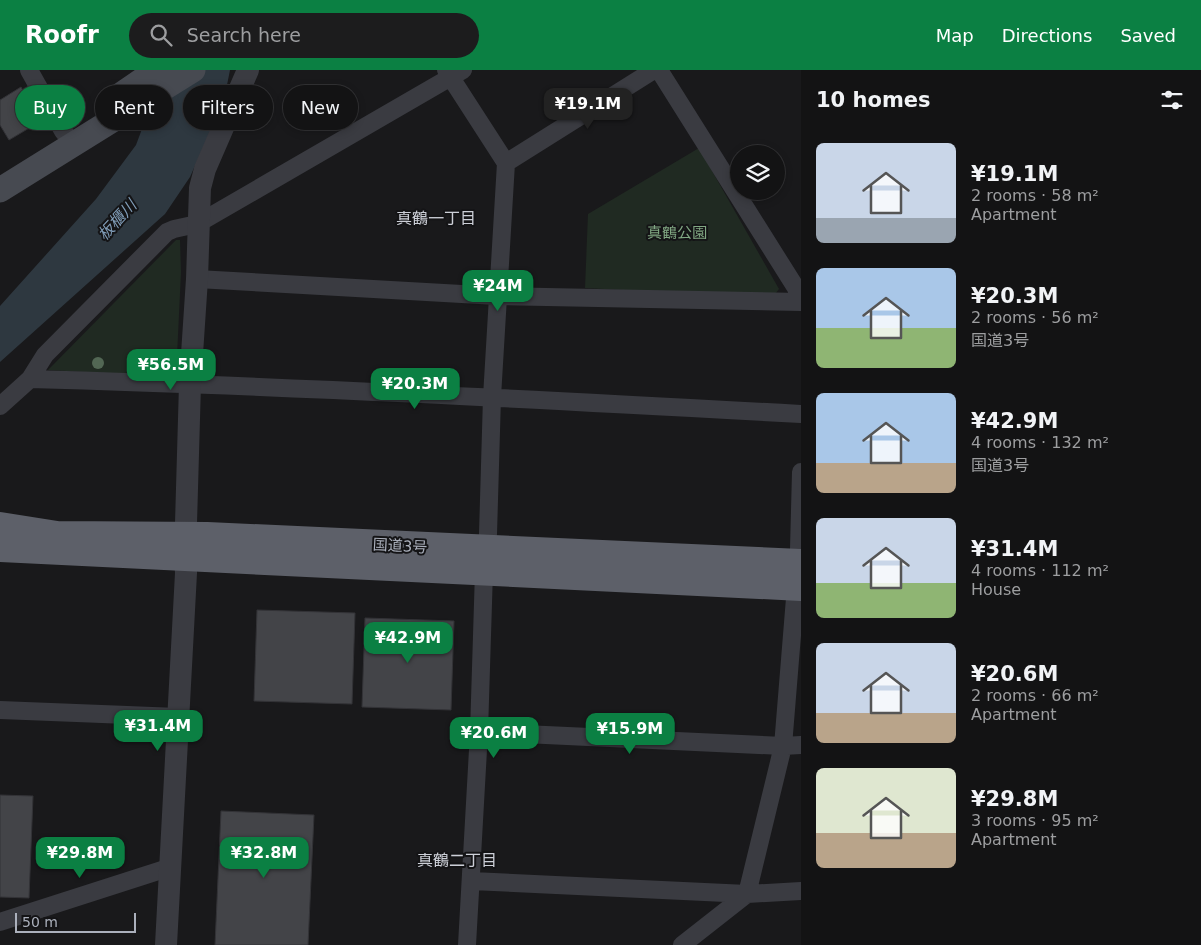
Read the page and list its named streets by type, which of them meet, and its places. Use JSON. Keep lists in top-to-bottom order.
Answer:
{
  "streets": {
    "highway": ["国道3号"]
  },
  "districts": ["真鶴一丁目", "真鶴二丁目"],
  "water": ["板櫃川"],
  "parks": ["真鶴公園"],
  "scale_bar": "50 m",
  "page": {
    "header": "Roofr",
    "search": "Search here",
    "nav": ["Map", "Directions", "Saved"],
    "heading": "10 homes",
    "chip": [
      "Buy",
      "Rent",
      "Filters",
      "New"
    ],
    "price": [
      "¥19.1M",
      "¥24M",
      "¥56.5M",
      "¥20.3M",
      "¥42.9M",
      "¥31.4M",
      "¥15.9M",
      "¥20.6M",
      "¥29.8M",
      "¥32.8M"
    ],
    "list": [
      {
        "name": "¥19.1M",
        "note": "2 rooms · 58 m² · Apartment"
      },
      {
        "name": "¥20.3M",
        "note": "2 rooms · 56 m² · 国道3号"
      },
      {
        "name": "¥42.9M",
        "note": "4 rooms · 132 m² · 国道3号"
      },
      {
        "name": "¥31.4M",
        "note": "4 rooms · 112 m² · House"
      },
      {
        "name": "¥20.6M",
        "note": "2 rooms · 66 m² · Apartment"
      },
      {
        "name": "¥29.8M",
        "note": "3 rooms · 95 m² · Apartment"
      }
    ],
    "scale": "50 m"
  }
}
